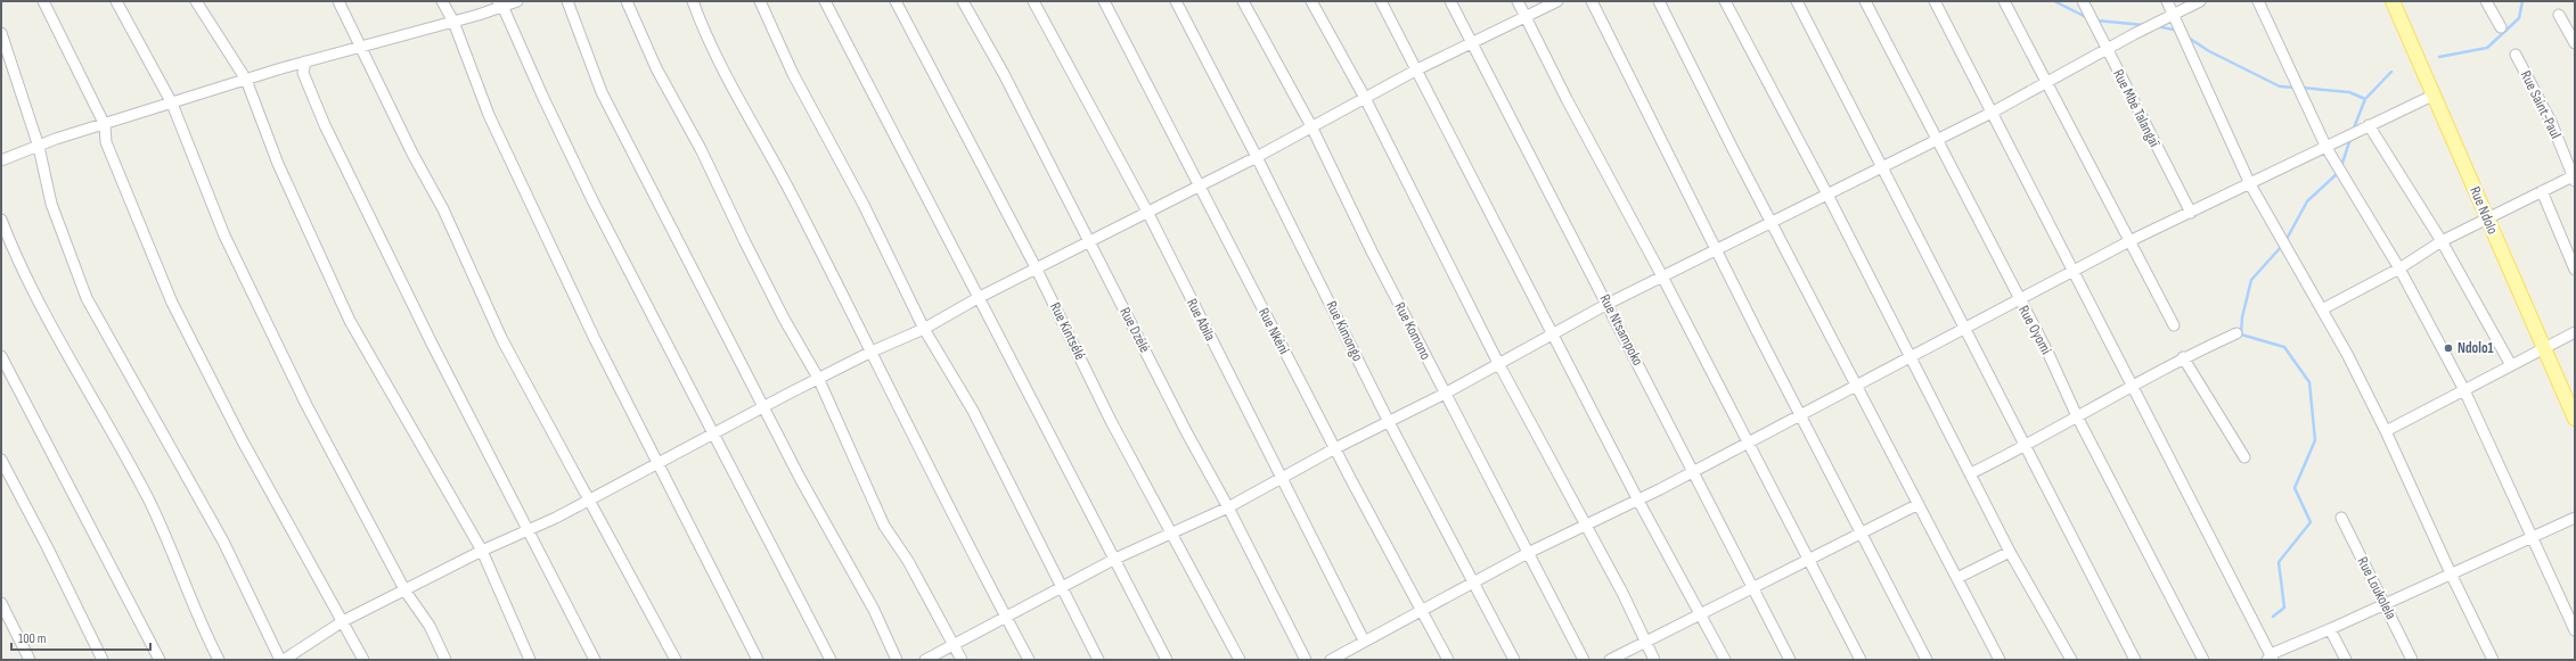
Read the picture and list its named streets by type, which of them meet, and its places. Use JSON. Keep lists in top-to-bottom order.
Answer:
{
  "streets": {
    "main road": ["Rue Ndolo"],
    "street": [
      "Rue Saint-Paul",
      "Rue Mbé Talangaï",
      "Rue Abila",
      "Rue Dzélé",
      "Rue Ntsampoko",
      "Rue Oyomi",
      "Rue Kintsélé",
      "Rue Nkéni",
      "Rue Kimongo",
      "Rue Komono",
      "Rue Loukolela"
    ]
  },
  "places": ["Ndolo1"],
  "scale_bar": "100 m"
}
